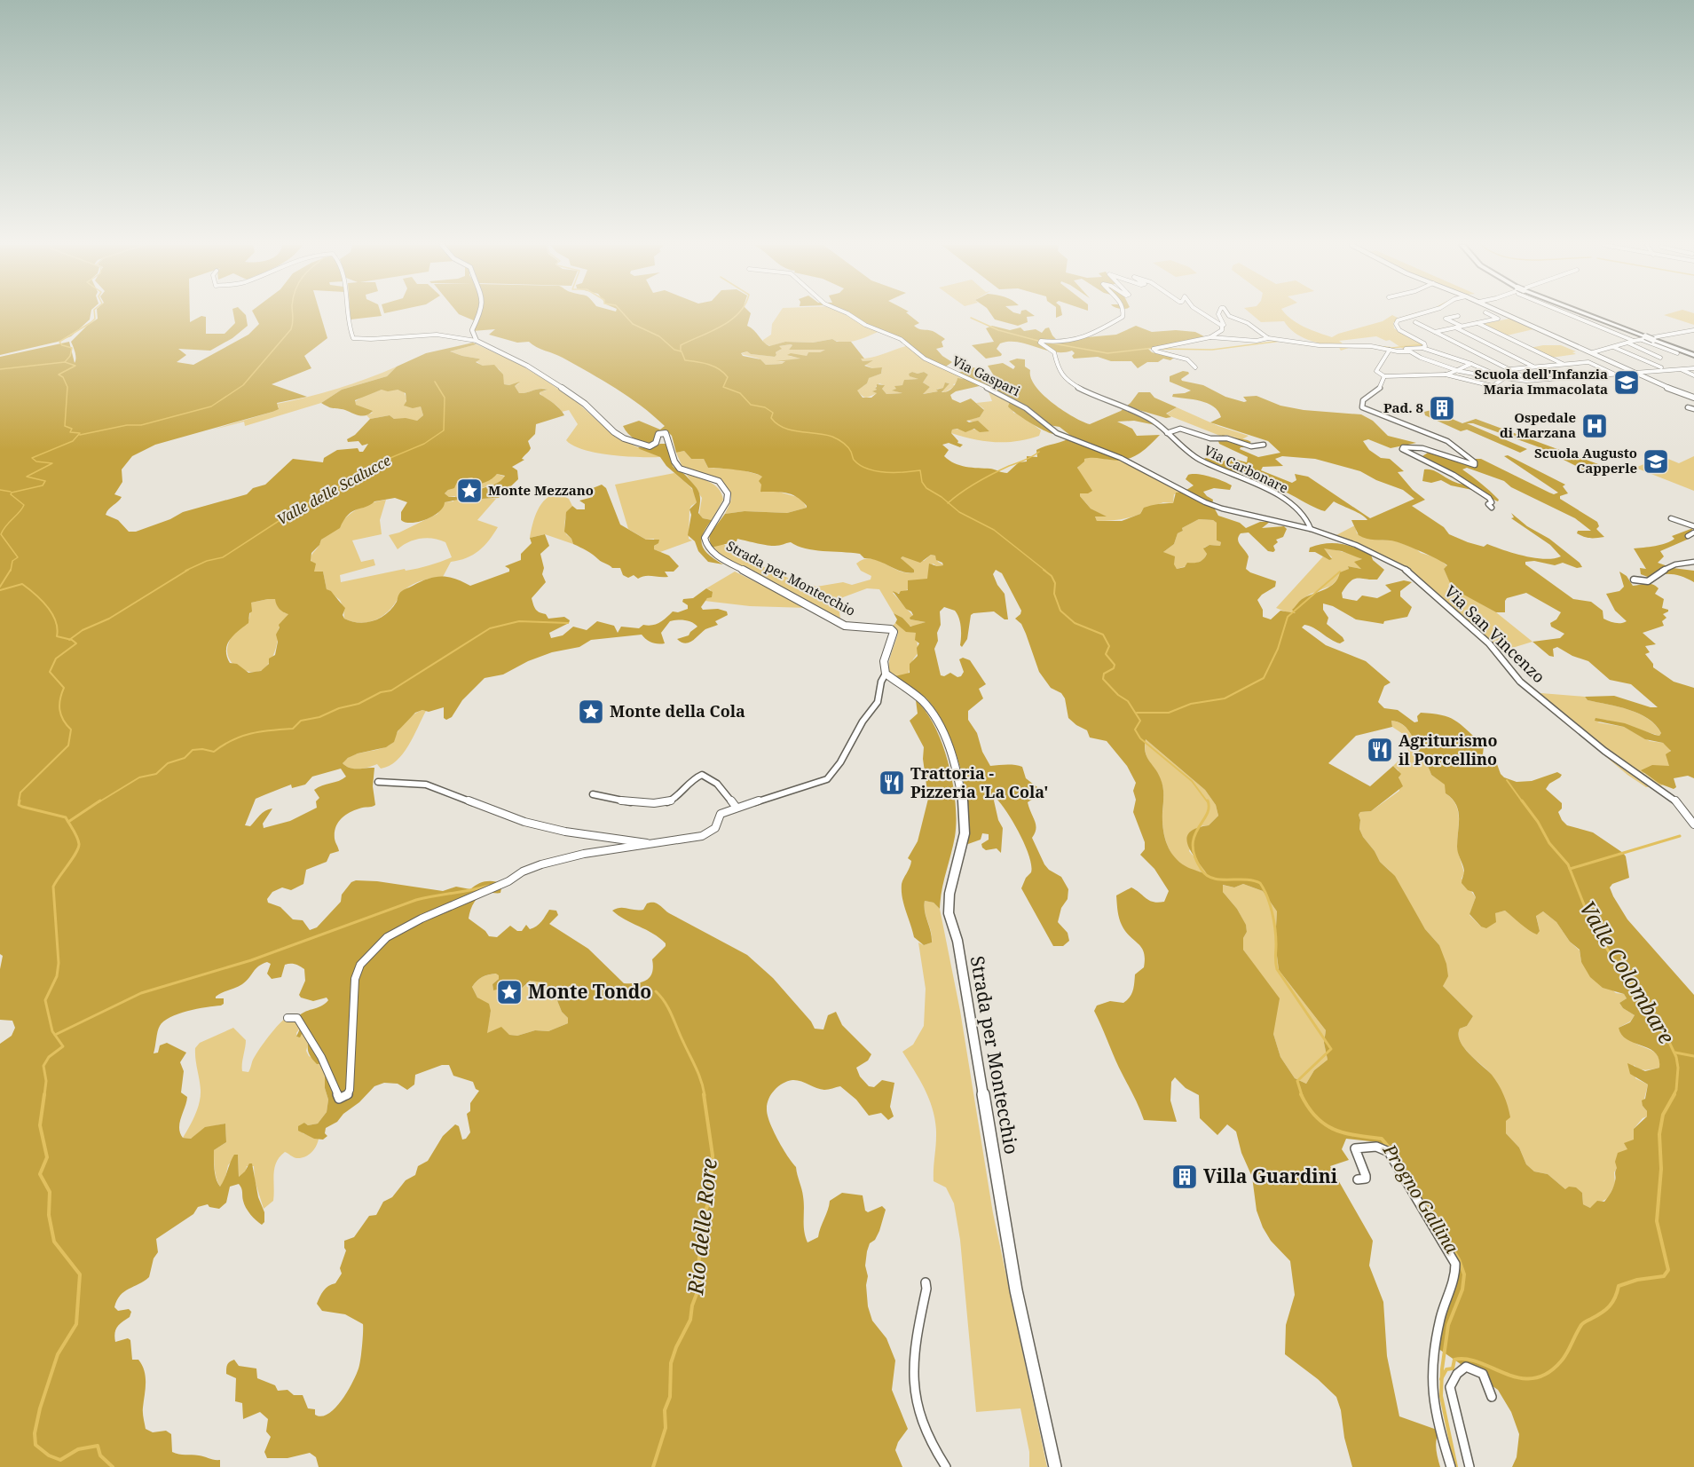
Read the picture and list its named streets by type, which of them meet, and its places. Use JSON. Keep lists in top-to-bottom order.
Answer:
{
  "streets": {
    "street": [
      "Via Gaspari",
      "Via Carbonare",
      "Strada per Montecchio",
      "Via San Vincenzo"
    ]
  },
  "crossings": [
    ["Via Gaspari", "Via Carbonare"],
    ["Via Gaspari", "Via San Vincenzo"],
    ["Via Carbonare", "Via San Vincenzo"]
  ],
  "water": [
    "Valle delle Scalucce",
    "Valle Colombare",
    "Progno Gallina",
    "Rio delle Rore"
  ],
  "places": {
    "school or university": ["Scuola dell'Infanzia Maria Immacolata", "Scuola Augusto Capperle"],
    "building": ["Pad. 8", "Villa Guardini"],
    "hospital": ["Ospedale di Marzana"],
    "place": ["Monte Mezzano", "Monte della Cola", "Monte Tondo"],
    "restaurant": ["Agriturismo il Porcellino", "Trattoria - Pizzeria 'La Cola'"]
  }
}
